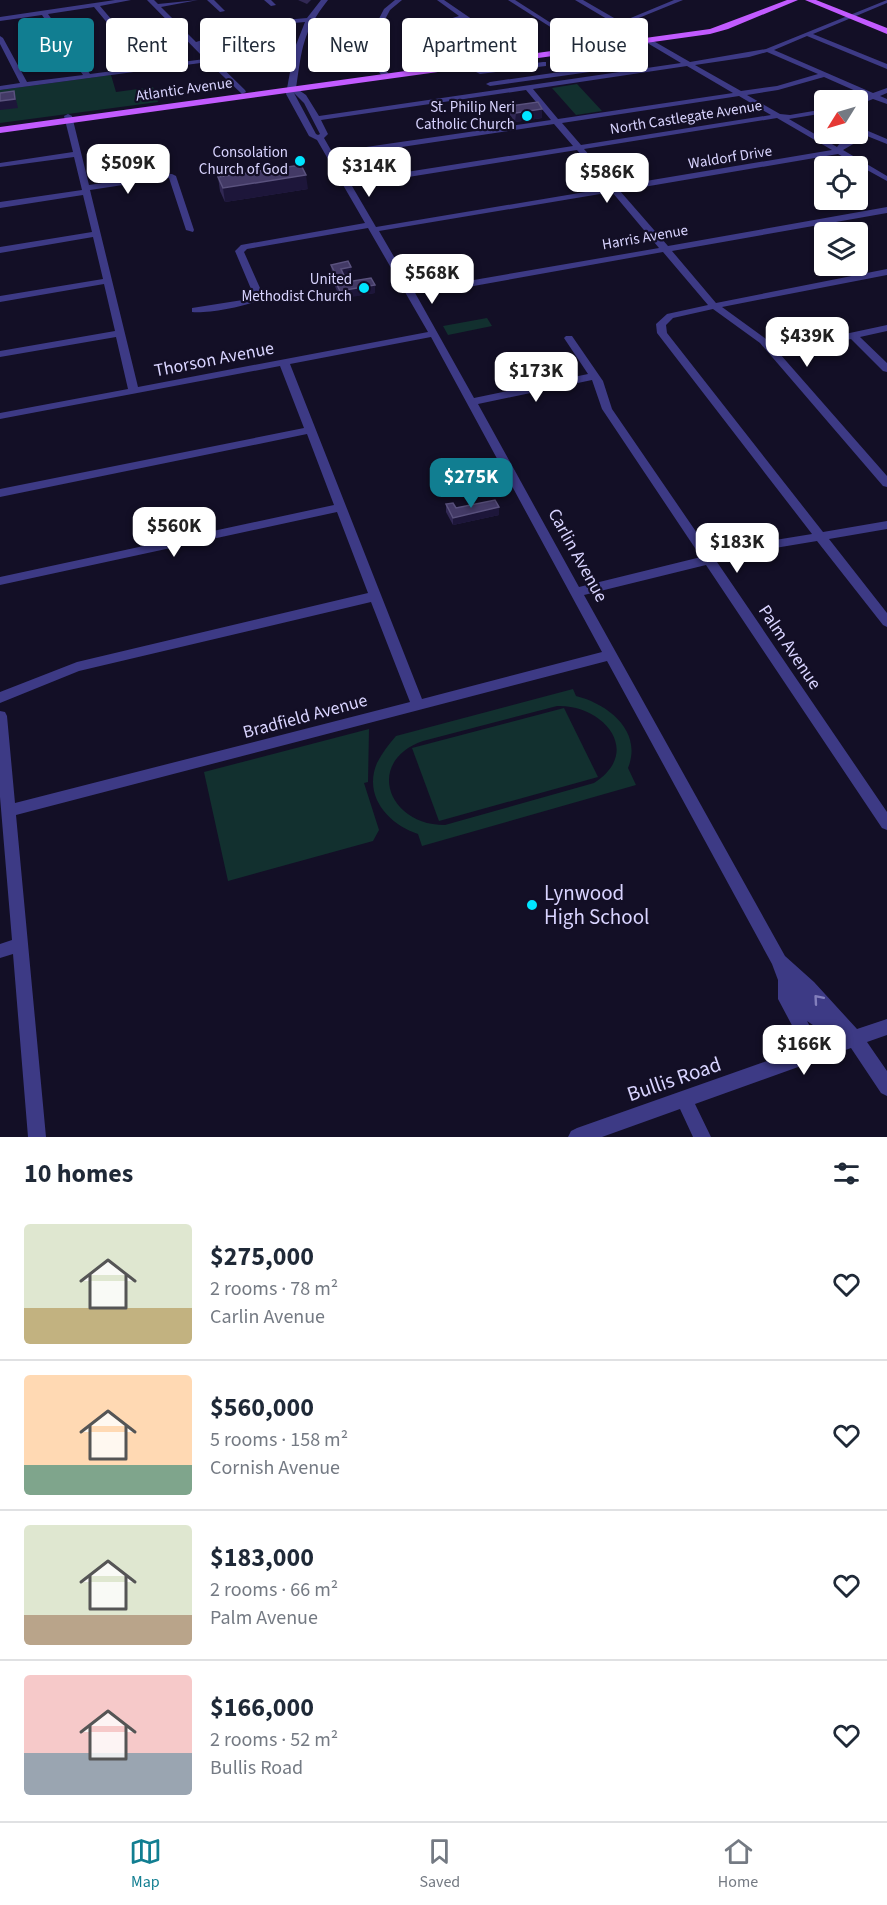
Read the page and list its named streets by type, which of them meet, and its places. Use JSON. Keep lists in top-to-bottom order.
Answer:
{
  "streets": {
    "main road": ["Atlantic Avenue"],
    "street": [
      "North Castlegate Avenue",
      "Waldorf Drive",
      "Harris Avenue",
      "Thorson Avenue",
      "Carlin Avenue",
      "Palm Avenue",
      "Bradfield Avenue",
      "Bullis Road"
    ]
  },
  "crossings": [
    ["Atlantic Avenue", "Carlin Avenue"],
    ["North Castlegate Avenue", "Carlin Avenue"],
    ["Waldorf Drive", "Carlin Avenue"],
    ["Harris Avenue", "Carlin Avenue"],
    ["Thorson Avenue", "Carlin Avenue"],
    ["Carlin Avenue", "Bradfield Avenue"],
    ["Carlin Avenue", "Bullis Road"]
  ],
  "places": [
    "St. Philip Neri Catholic Church",
    "Consolation Church of God",
    "United Methodist Church",
    "Lynwood High School"
  ],
  "north": "bottom left",
  "page": {
    "chip": [
      "Buy",
      "Rent",
      "Filters",
      "New",
      "Apartment",
      "House"
    ],
    "price": [
      "$509K",
      "$314K",
      "$586K",
      "$568K",
      "$439K",
      "$173K",
      "$275K",
      "$560K",
      "$183K",
      "$166K"
    ],
    "heading": "10 homes",
    "list": [
      {
        "name": "$275,000",
        "note": "2 rooms · 78 m² · Carlin Avenue"
      },
      {
        "name": "$560,000",
        "note": "5 rooms · 158 m² · Cornish Avenue"
      },
      {
        "name": "$183,000",
        "note": "2 rooms · 66 m² · Palm Avenue"
      },
      {
        "name": "$166,000",
        "note": "2 rooms · 52 m² · Bullis Road"
      }
    ],
    "tabs": ["Map", "Saved", "Home"]
  }
}
